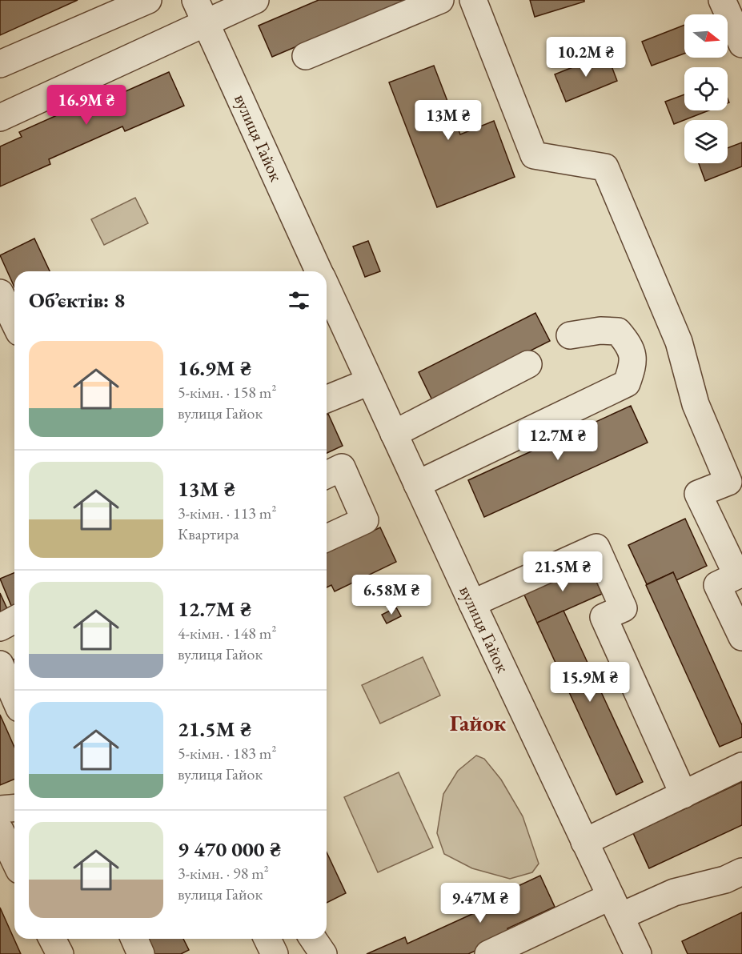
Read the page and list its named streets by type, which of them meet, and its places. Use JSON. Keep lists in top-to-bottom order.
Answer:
{
  "streets": {
    "street": ["вулиця Гайок"]
  },
  "districts": ["Гайок"],
  "north": "right",
  "page": {
    "price": [
      "10.2M ₴",
      "16.9M ₴",
      "13M ₴",
      "12.7M ₴",
      "21.5M ₴",
      "6.58M ₴",
      "15.9M ₴",
      "9.47M ₴"
    ],
    "heading": "Об’єктів: 8",
    "list": [
      {
        "name": "16.9M ₴",
        "note": "5-кімн. · 158 m² · вулиця Гайок"
      },
      {
        "name": "13M ₴",
        "note": "3-кімн. · 113 m² · Квартира"
      },
      {
        "name": "12.7M ₴",
        "note": "4-кімн. · 148 m² · вулиця Гайок"
      },
      {
        "name": "21.5M ₴",
        "note": "5-кімн. · 183 m² · вулиця Гайок"
      },
      {
        "name": "9 470 000 ₴",
        "note": "3-кімн. · 98 m² · вулиця Гайок"
      }
    ]
  }
}
